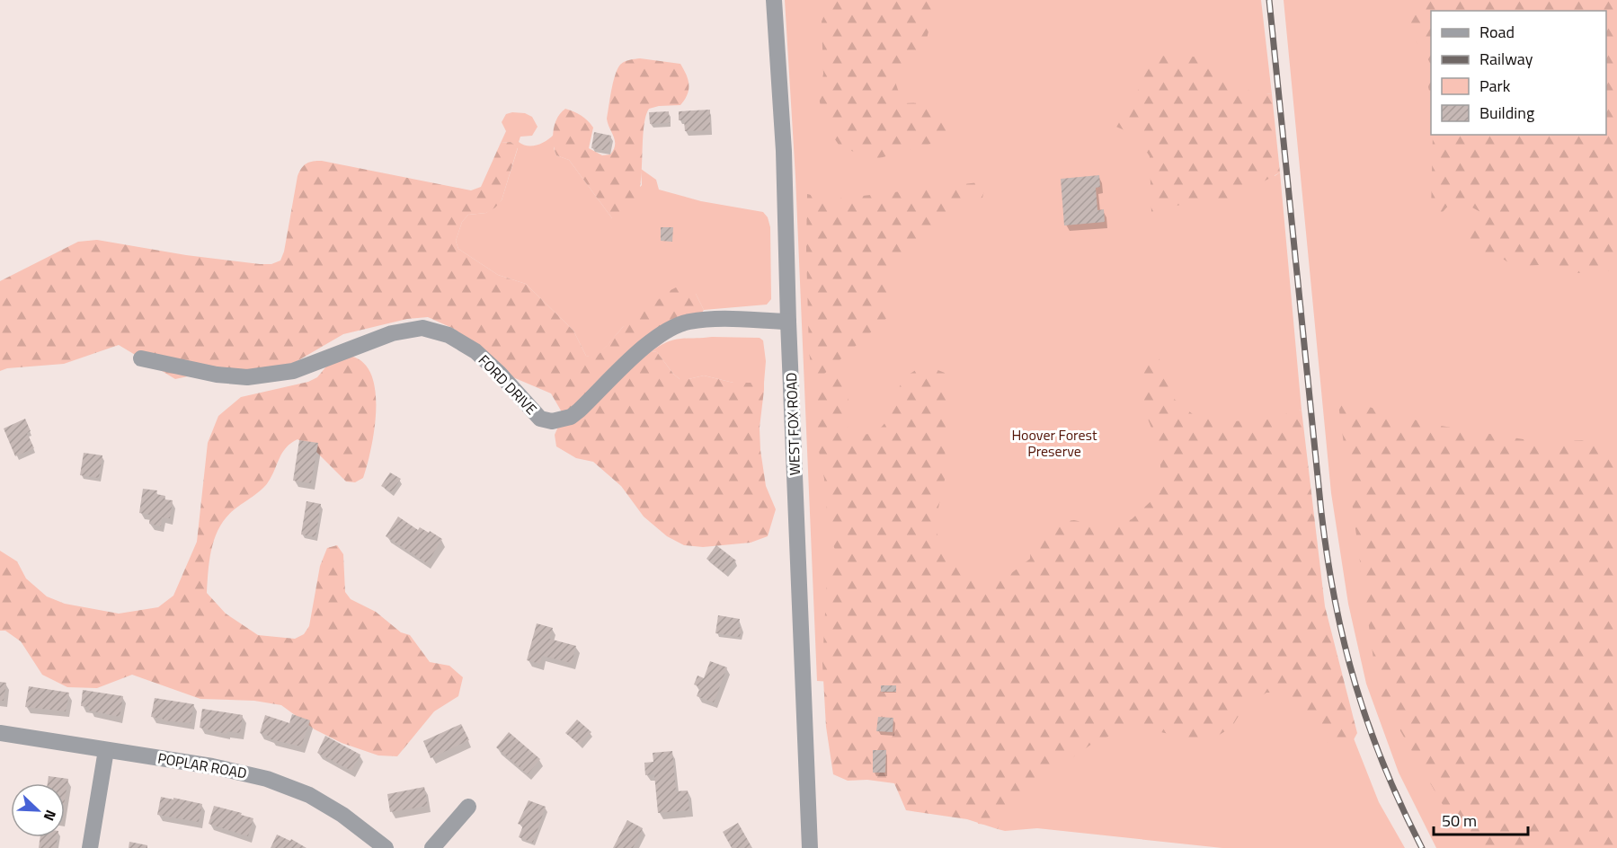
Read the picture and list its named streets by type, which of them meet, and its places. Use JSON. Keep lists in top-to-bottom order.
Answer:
{
  "streets": {
    "street": ["FORD DRIVE", "WEST FOX ROAD", "POPLAR ROAD"]
  },
  "crossings": [
    ["FORD DRIVE", "WEST FOX ROAD"]
  ],
  "parks": ["Hoover Forest Preserve"],
  "legend": [
    "Road",
    "Railway",
    "Park",
    "Building"
  ],
  "scale_bar": "50 m",
  "north": "bottom right"
}
